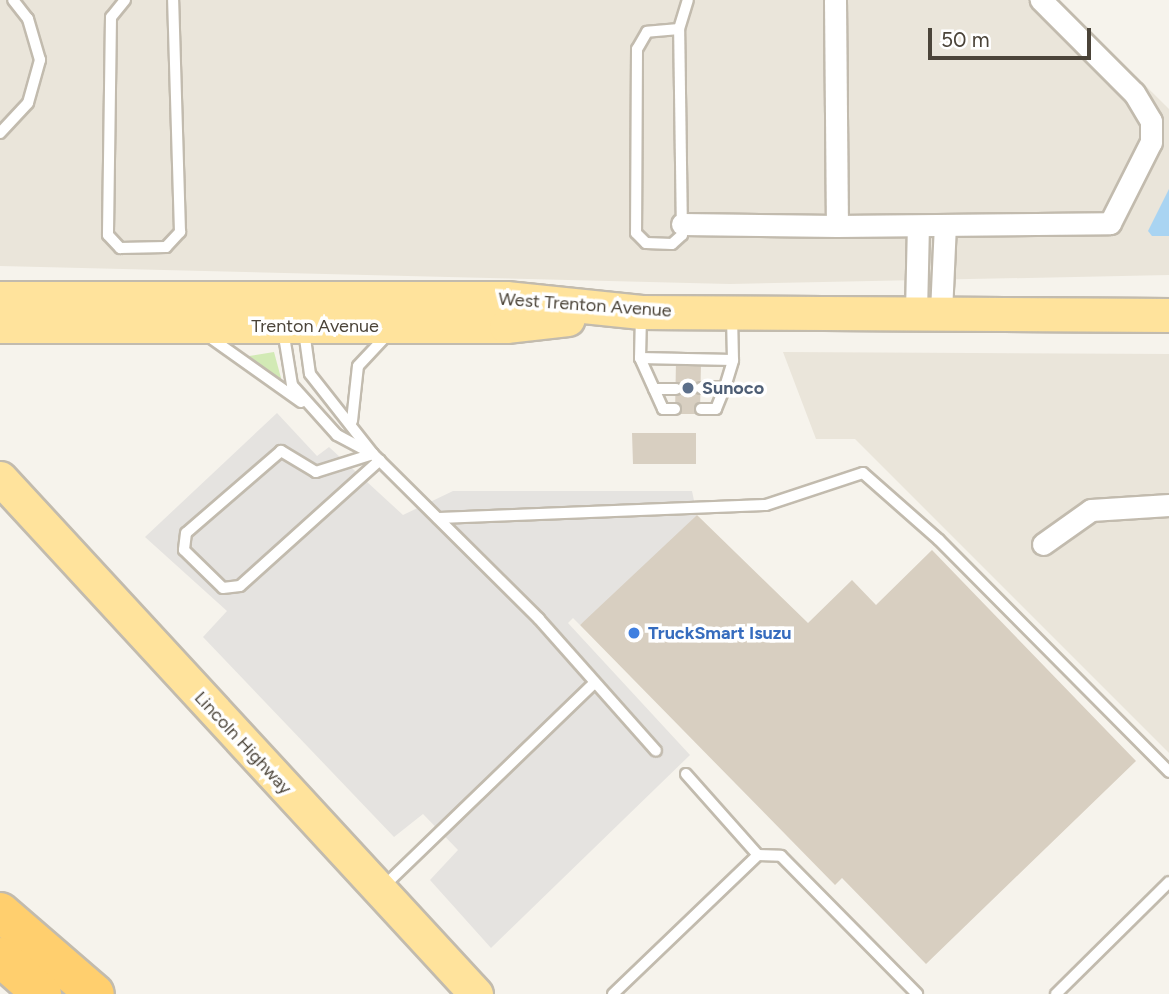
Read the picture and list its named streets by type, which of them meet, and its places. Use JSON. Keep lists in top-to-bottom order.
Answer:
{
  "streets": {
    "main road": ["West Trenton Avenue", "Trenton Avenue", "Lincoln Highway"]
  },
  "crossings": [
    ["West Trenton Avenue", "Trenton Avenue"]
  ],
  "places": ["Sunoco", "TruckSmart Isuzu"],
  "scale_bar": "50 m"
}
